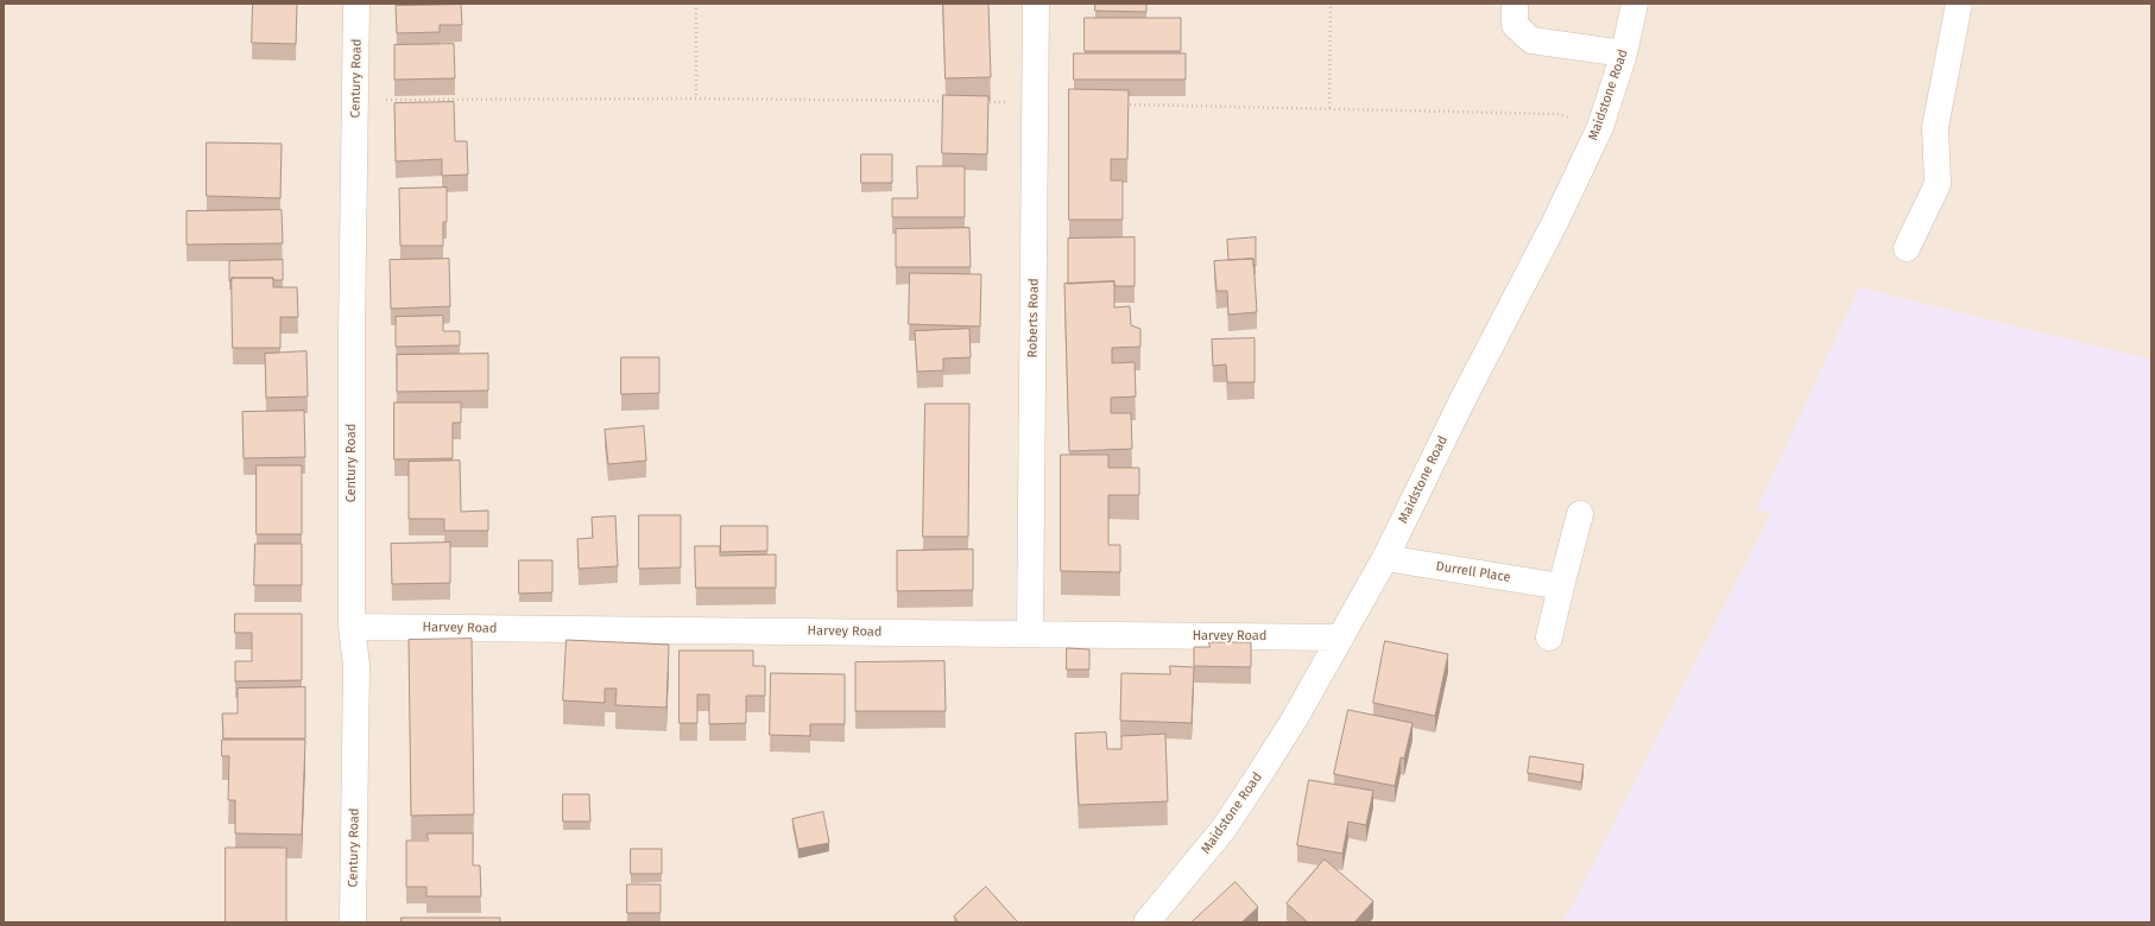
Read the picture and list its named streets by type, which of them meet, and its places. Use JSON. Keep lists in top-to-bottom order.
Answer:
{
  "streets": {
    "street": [
      "Century Road",
      "Maidstone Road",
      "Roberts Road",
      "Durrell Place",
      "Harvey Road"
    ]
  },
  "crossings": [
    ["Century Road", "Harvey Road"],
    ["Maidstone Road", "Durrell Place"],
    ["Maidstone Road", "Harvey Road"],
    ["Roberts Road", "Harvey Road"]
  ]
}
